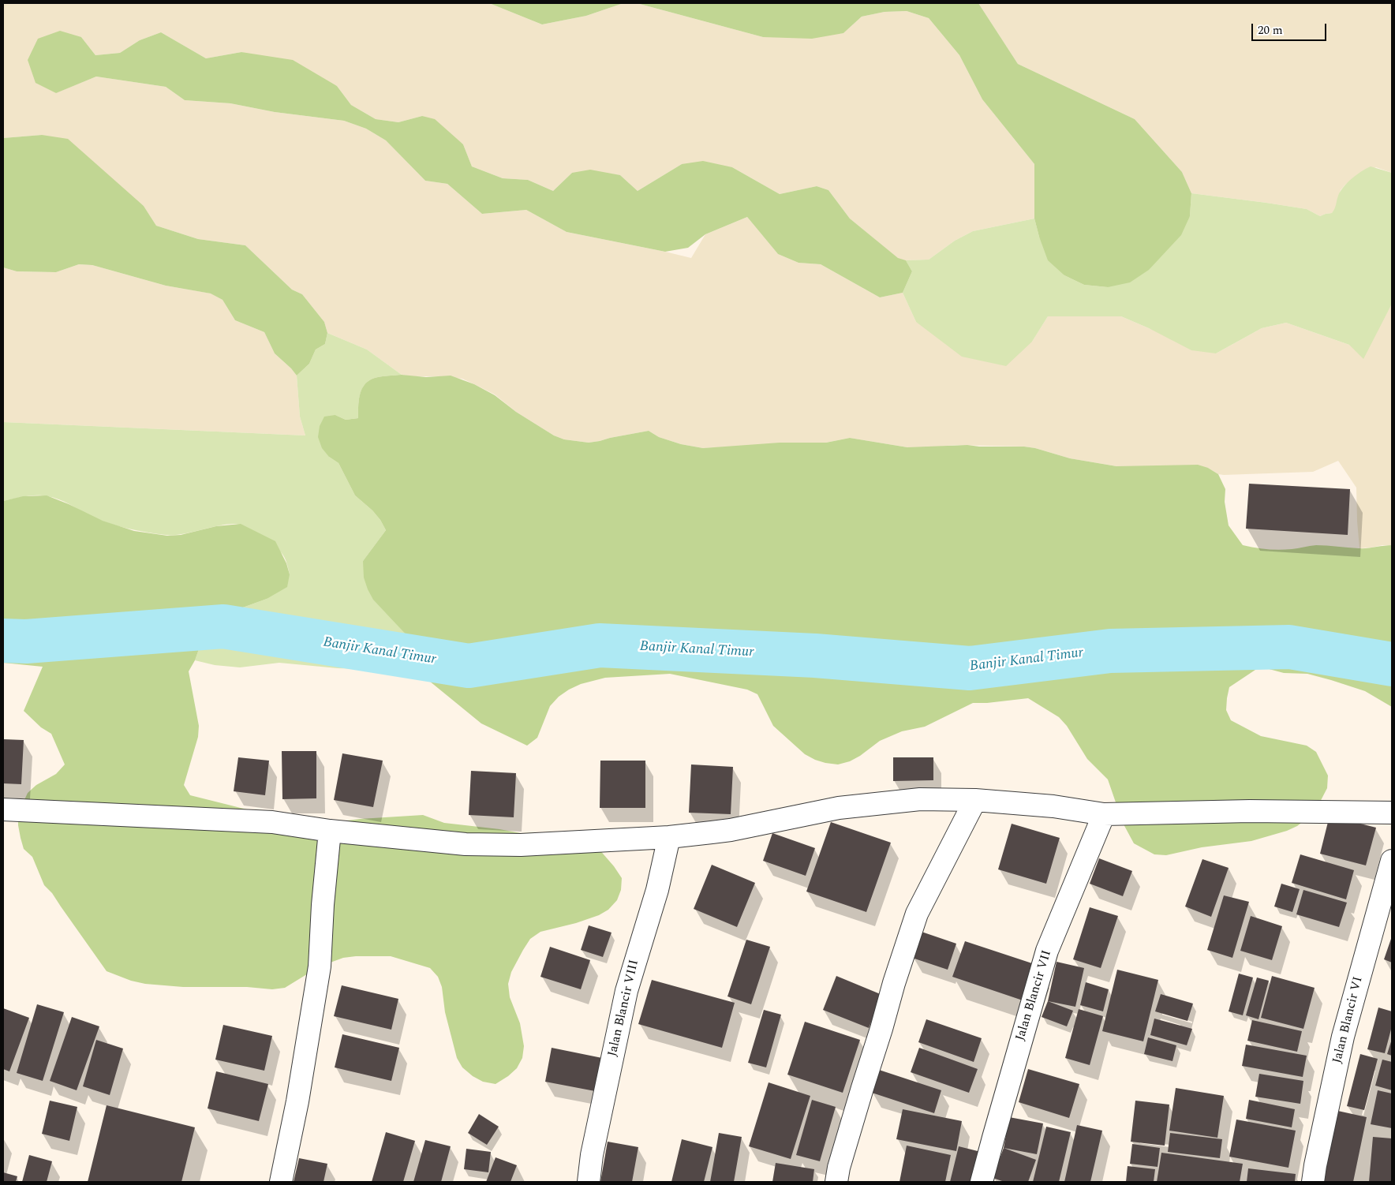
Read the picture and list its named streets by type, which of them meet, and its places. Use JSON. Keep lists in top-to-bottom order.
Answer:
{
  "streets": {
    "street": ["Jalan Blancir VII", "Jalan Blancir VIII", "Jalan Blancir VI"]
  },
  "water": ["Banjir Kanal Timur"],
  "scale_bar": "20 m"
}
